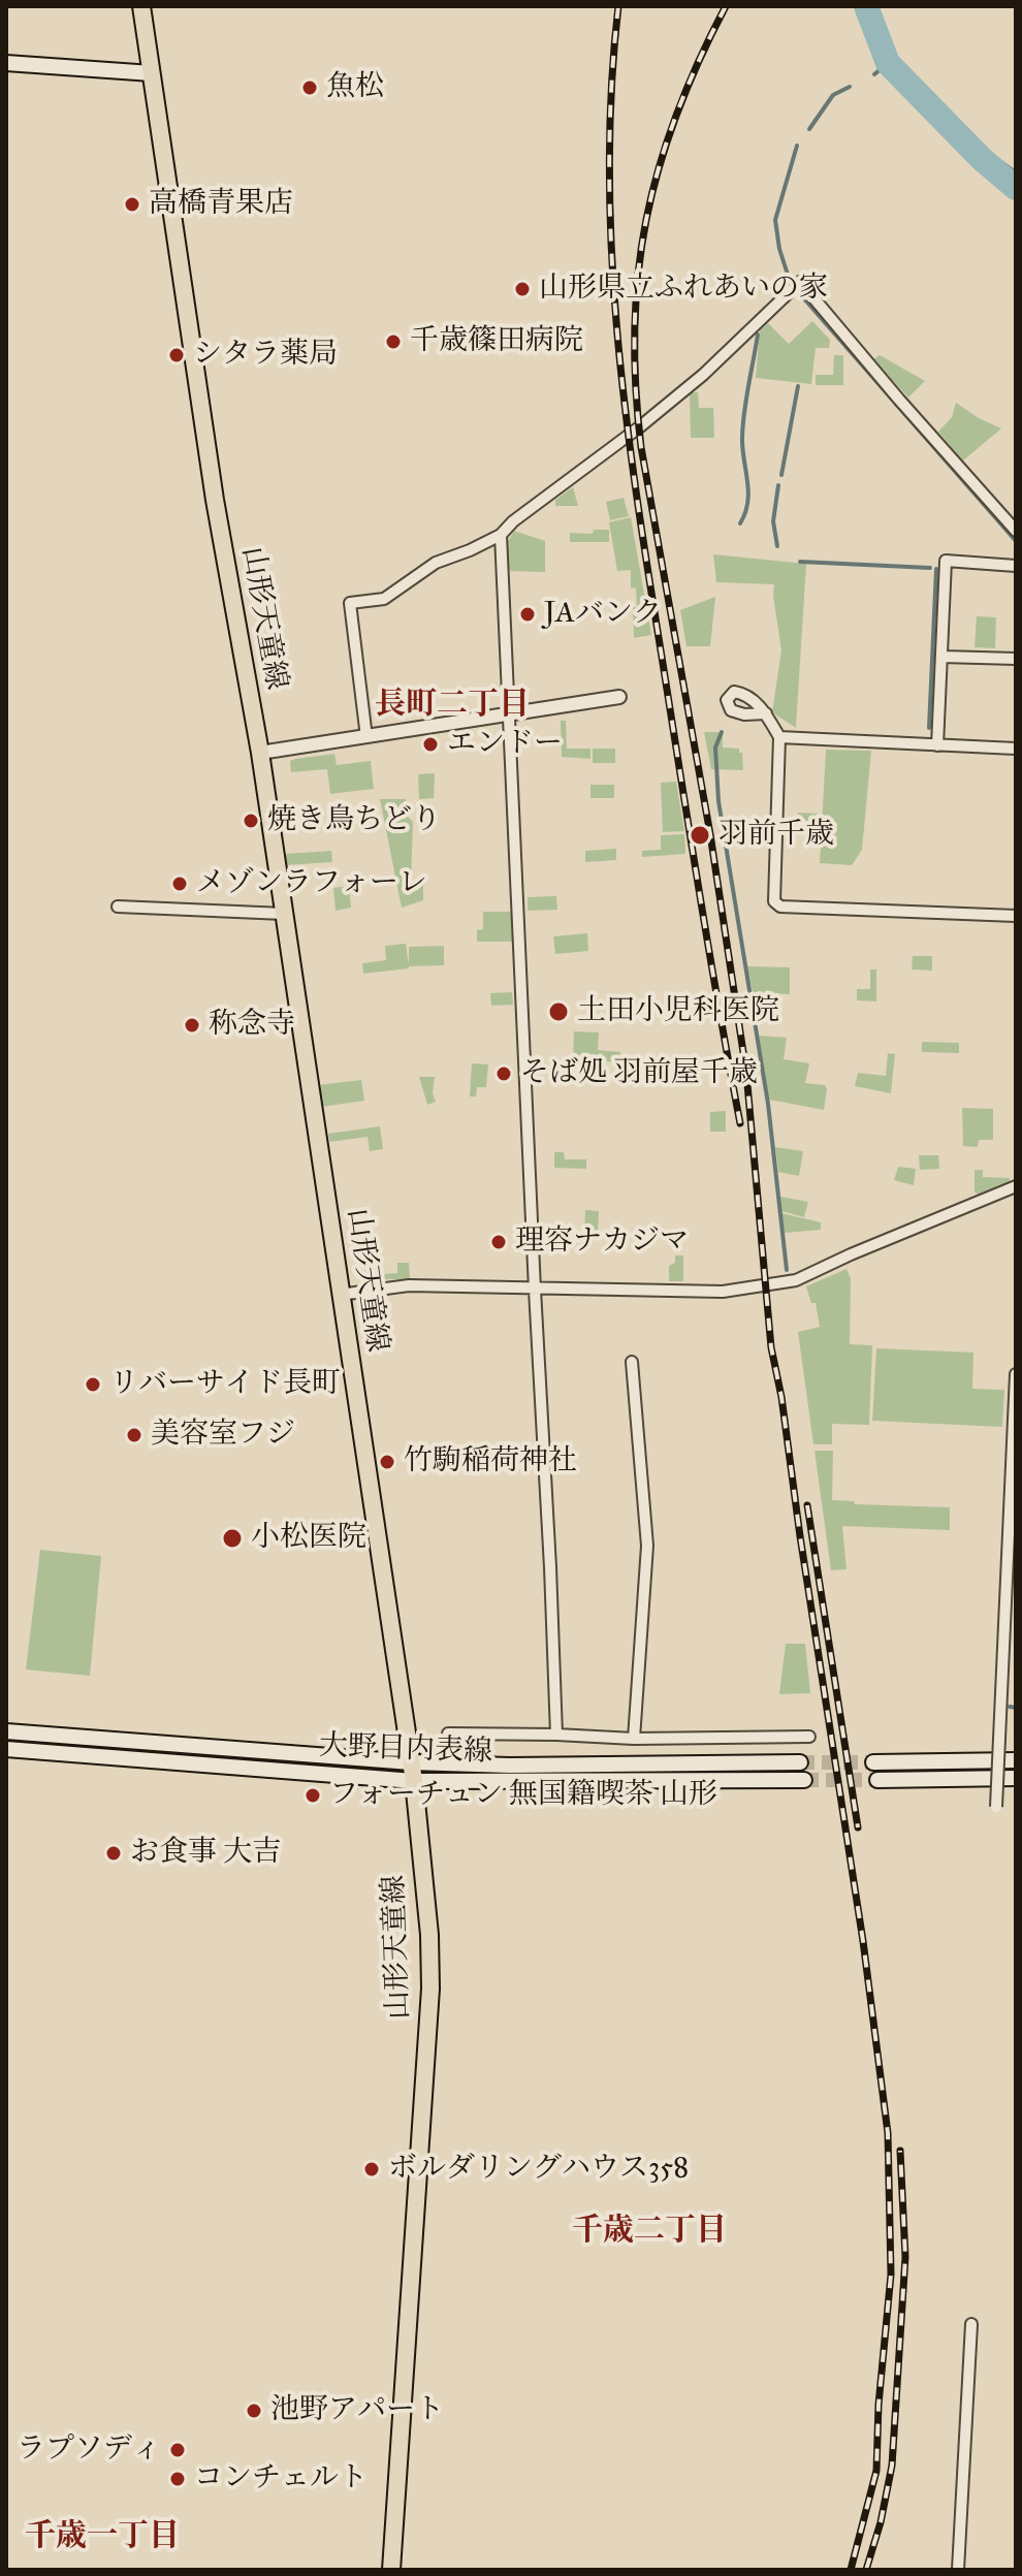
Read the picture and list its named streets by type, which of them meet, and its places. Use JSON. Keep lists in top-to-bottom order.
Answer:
{
  "streets": {
    "main road": ["山形天童線", "大野目内表線"]
  },
  "crossings": [
    ["山形天童線", "大野目内表線"]
  ],
  "districts": ["長町二丁目", "千歳二丁目", "千歳一丁目"],
  "places": [
    "魚松",
    "高橋青果店",
    "山形県立ふれあいの家",
    "千歳篠田病院",
    "シタラ薬局",
    "JAバンク",
    "エンドー",
    "焼き鳥ちどり",
    "羽前千歳",
    "メゾンラフォーレ",
    "土田小児科医院",
    "称念寺",
    "そば処 羽前屋千歳",
    "理容ナカジマ",
    "リバーサイド長町",
    "美容室フジ",
    "竹駒稲荷神社",
    "小松医院",
    "フォーチュン 無国籍喫茶 山形",
    "お食事 大吉",
    "ボルダリングハウス358",
    "池野アパート",
    "ラプソディ",
    "コンチェルト"
  ]
}
